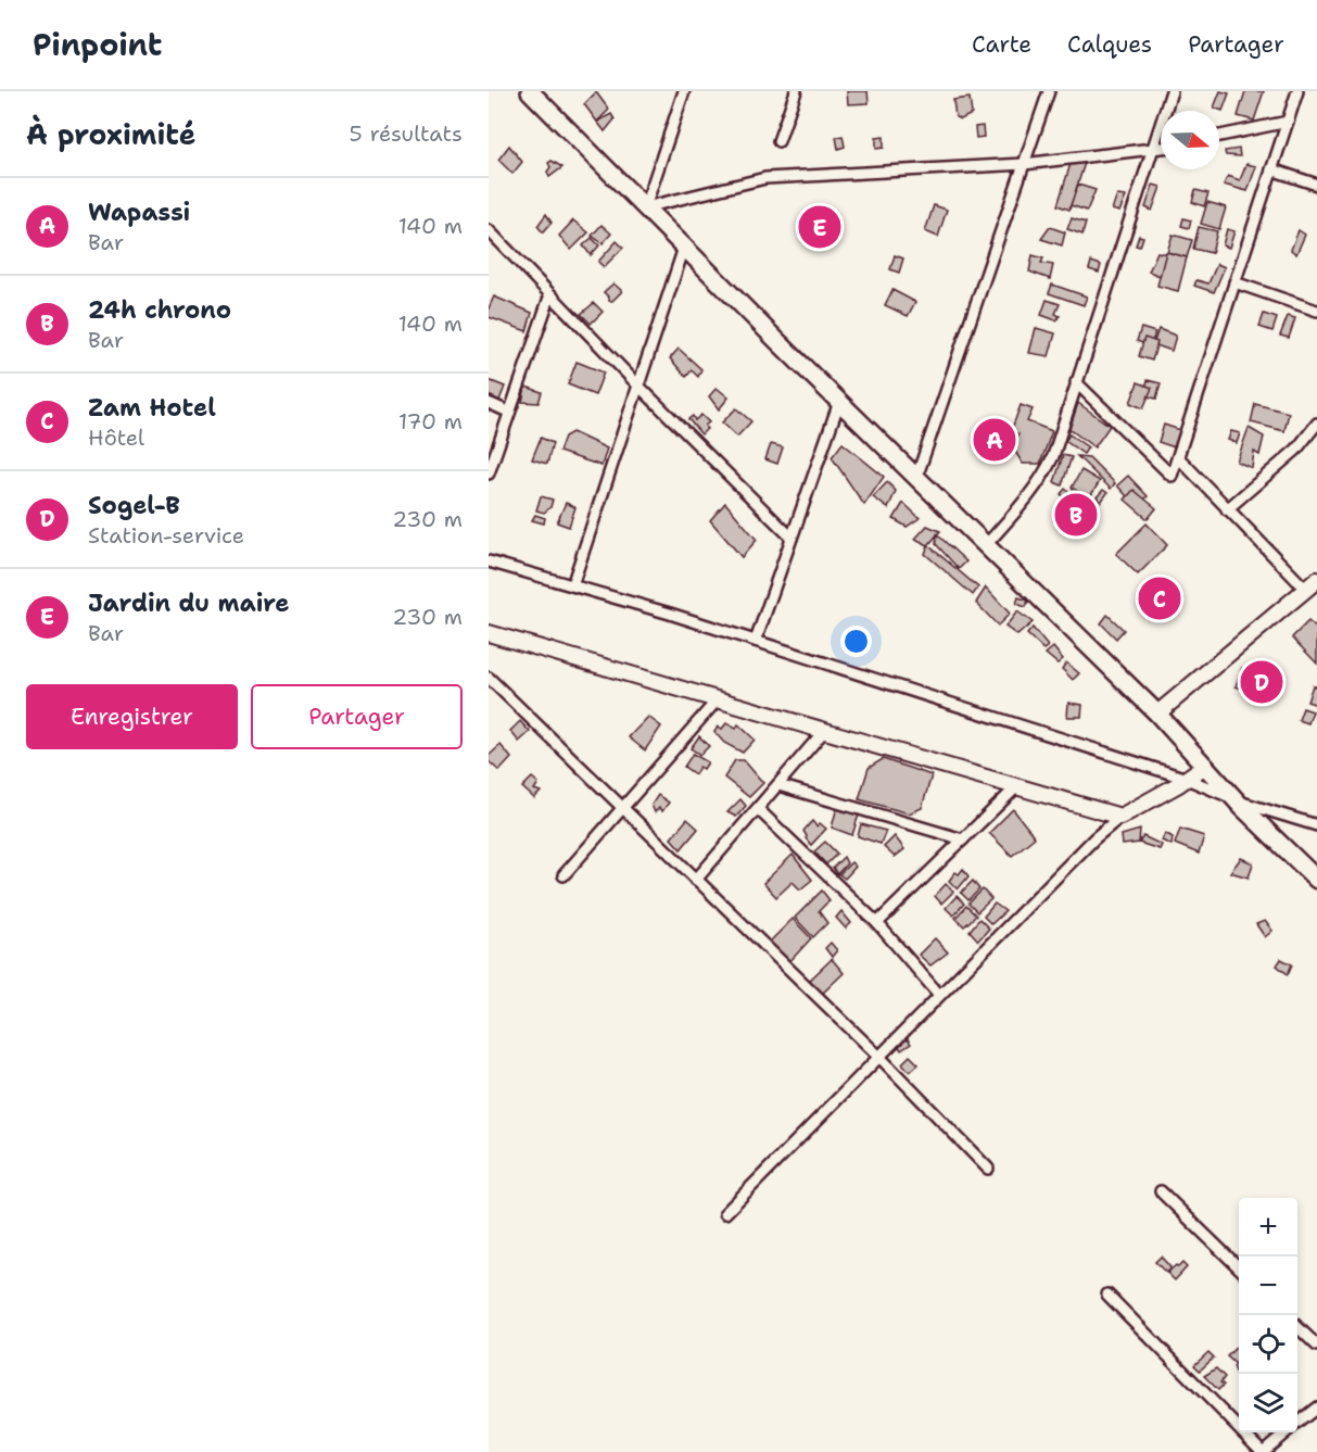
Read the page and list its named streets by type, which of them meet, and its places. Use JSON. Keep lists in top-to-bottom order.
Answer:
{
  "north": "right",
  "page": {
    "header": "Pinpoint",
    "nav": ["Carte", "Calques", "Partager"],
    "heading": ["À proximité", "5 résultats"],
    "list": [
      {
        "mark": "A",
        "name": "Wapassi",
        "note": "Bar",
        "value": "140 m"
      },
      {
        "mark": "B",
        "name": "24h chrono",
        "note": "Bar",
        "value": "140 m"
      },
      {
        "mark": "C",
        "name": "Zam Hotel",
        "note": "Hôtel",
        "value": "170 m"
      },
      {
        "mark": "D",
        "name": "Sogel-B",
        "note": "Station-service",
        "value": "230 m"
      },
      {
        "mark": "E",
        "name": "Jardin du maire",
        "note": "Bar",
        "value": "230 m"
      }
    ],
    "pins": [
      "E",
      "A",
      "B",
      "C",
      "D"
    ],
    "buttons": ["Enregistrer", "Partager"],
    "map_buttons": ["+", "−"]
  }
}
